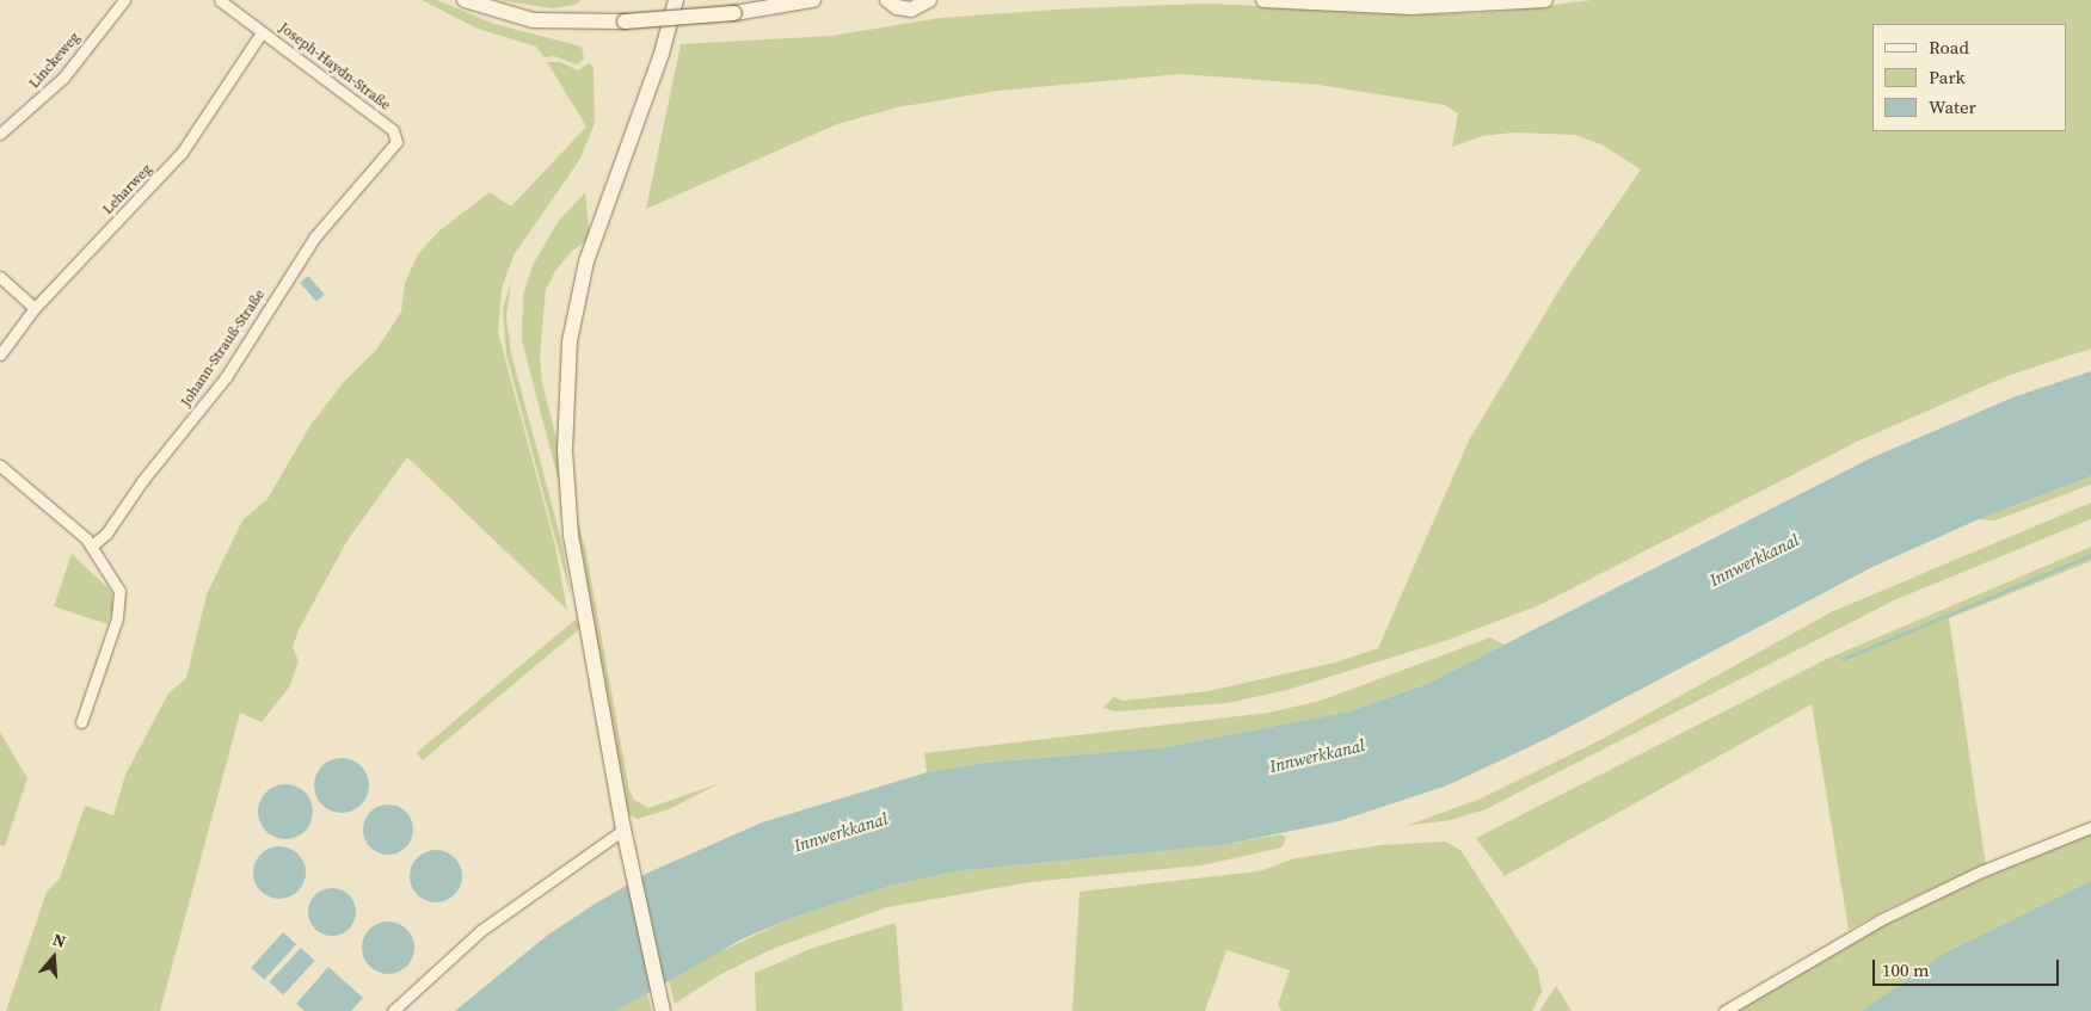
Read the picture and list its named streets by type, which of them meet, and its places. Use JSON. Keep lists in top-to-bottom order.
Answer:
{
  "streets": {
    "street": [
      "Linckeweg",
      "Joseph-Haydn-Straße",
      "Leharweg",
      "Johann-Strauß-Straße"
    ]
  },
  "crossings": [
    ["Joseph-Haydn-Straße", "Leharweg"],
    ["Joseph-Haydn-Straße", "Johann-Strauß-Straße"]
  ],
  "water": ["Innwerkkanal"],
  "legend": ["Road", "Park", "Water"],
  "scale_bar": "100 m",
  "north": "top"
}
